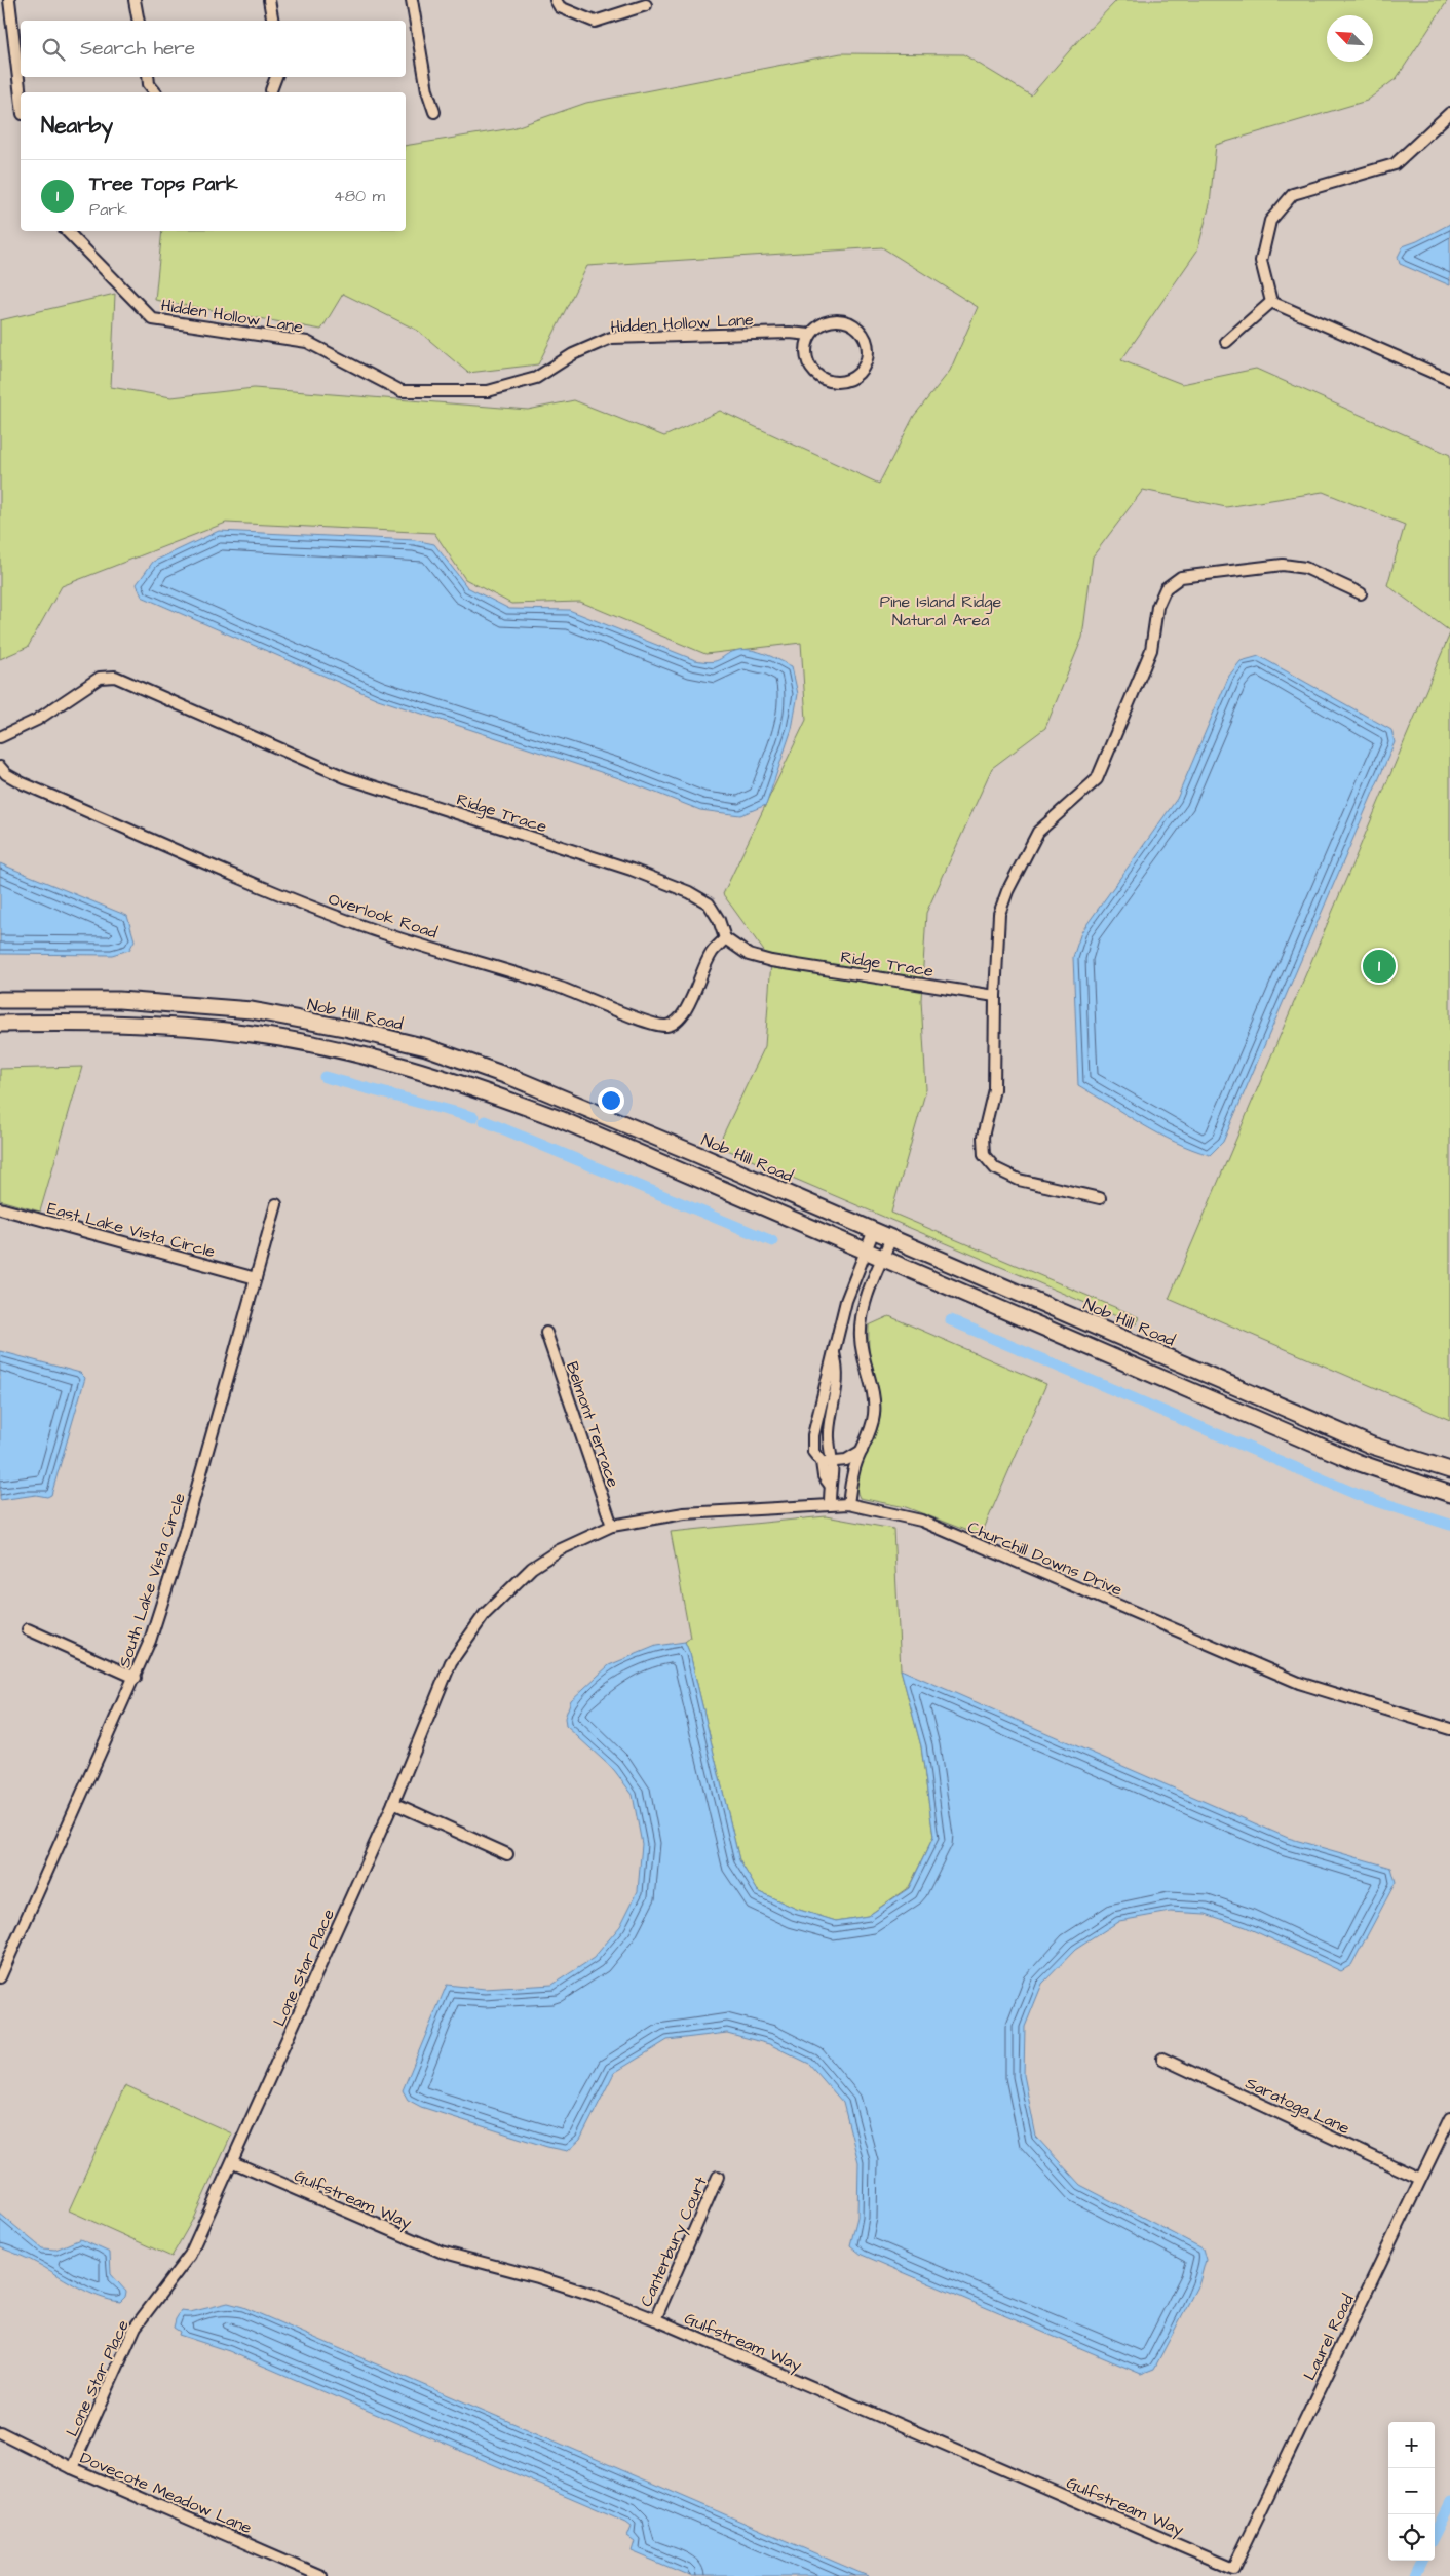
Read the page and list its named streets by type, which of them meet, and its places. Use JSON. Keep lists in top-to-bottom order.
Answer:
{
  "streets": {
    "main road": ["Nob Hill Road"],
    "street": [
      "Hidden Hollow Lane",
      "Ridge Trace",
      "Overlook Road",
      "East Lake Vista Circle",
      "Belmont Terrace",
      "Churchill Downs Drive",
      "South Lake Vista Circle",
      "Lone Star Place",
      "Saratoga Lane",
      "Gulfstream Way",
      "Canterbury Court",
      "Laurel Road",
      "Dovecote Meadow Lane"
    ]
  },
  "crossings": [
    ["Ridge Trace", "Overlook Road"],
    ["East Lake Vista Circle", "South Lake Vista Circle"],
    ["Belmont Terrace", "Churchill Downs Drive"],
    ["Belmont Terrace", "Lone Star Place"],
    ["Churchill Downs Drive", "Lone Star Place"],
    ["Lone Star Place", "Gulfstream Way"],
    ["Lone Star Place", "Dovecote Meadow Lane"],
    ["Saratoga Lane", "Laurel Road"],
    ["Gulfstream Way", "Canterbury Court"],
    ["Gulfstream Way", "Laurel Road"]
  ],
  "parks": ["Pine Island Ridge Natural Area"],
  "north": "top left",
  "page": {
    "search": "Search here",
    "heading": "Nearby",
    "list": [
      {
        "mark": "1",
        "name": "Tree Tops Park",
        "note": "Park",
        "value": "480 m"
      }
    ],
    "pins": "1",
    "map_buttons": ["+", "−"]
  }
}
